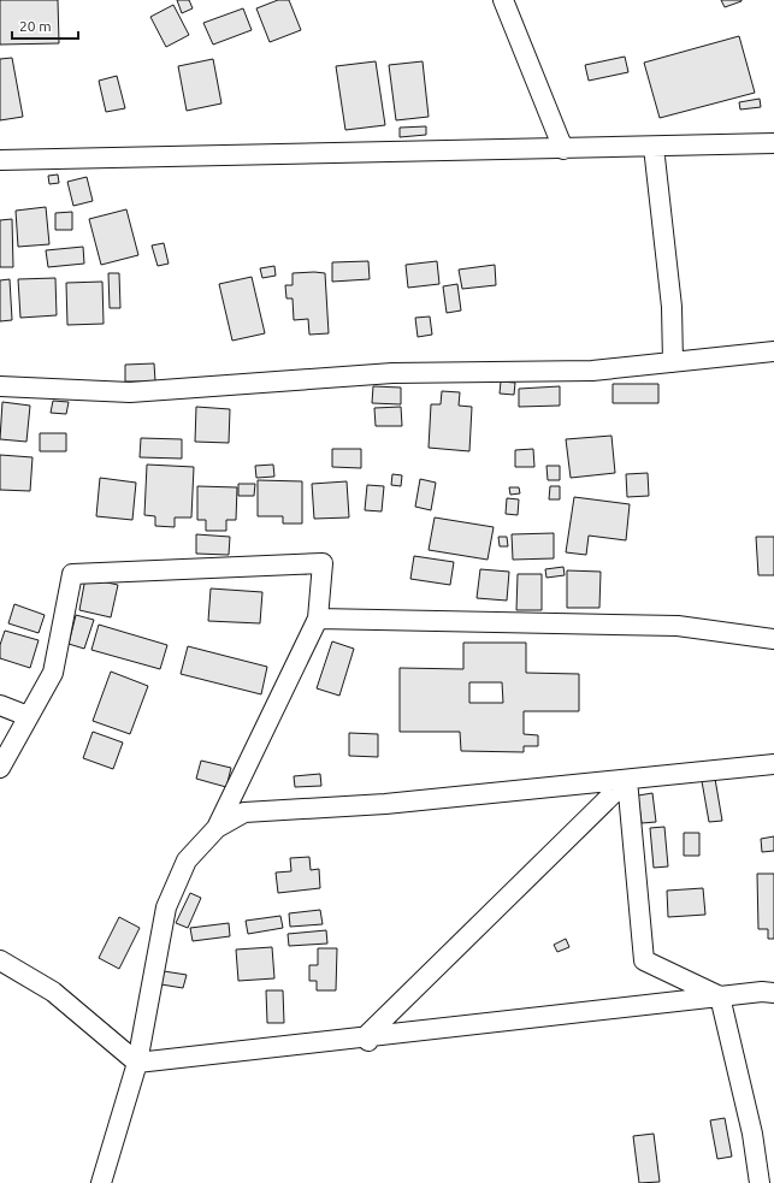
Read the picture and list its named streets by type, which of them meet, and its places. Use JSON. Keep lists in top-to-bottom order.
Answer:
{
  "scale_bar": "20 m"
}
